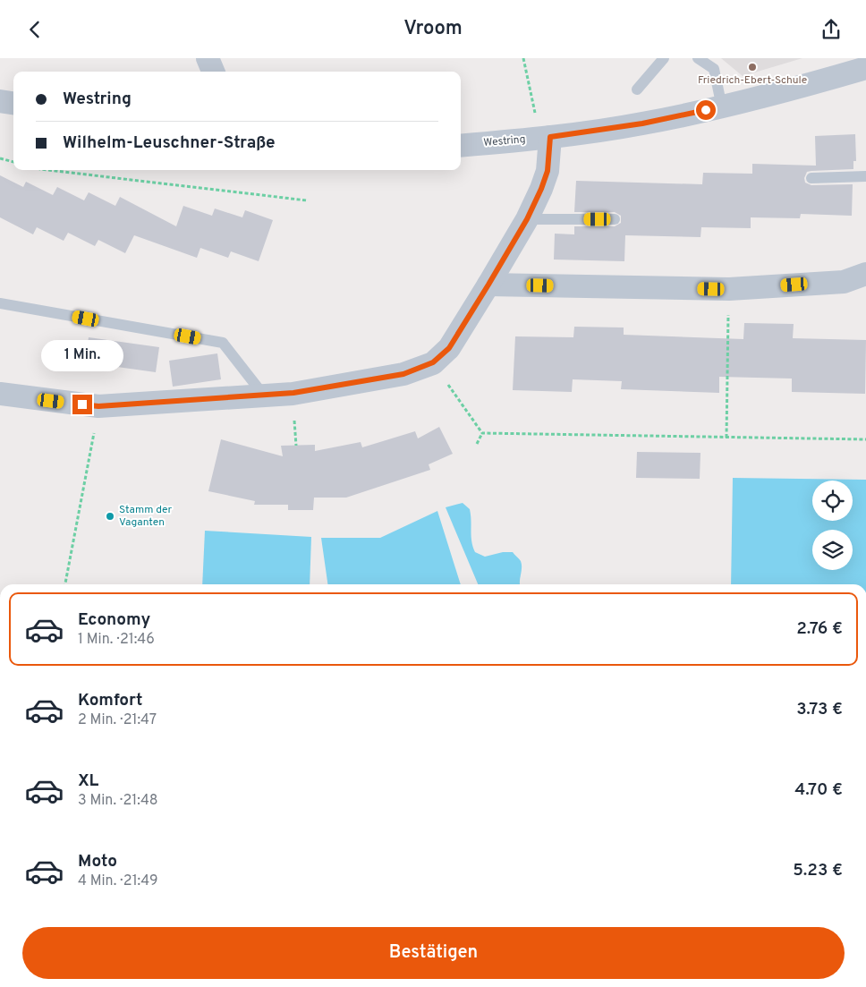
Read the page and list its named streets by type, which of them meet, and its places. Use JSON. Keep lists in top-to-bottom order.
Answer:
{
  "streets": {
    "street": ["Westring"]
  },
  "places": ["Friedrich-Ebert-Schule", "Stamm der Vaganten"],
  "page": {
    "header": "Vroom",
    "banner": ["Westring", "Wilhelm-Leuschner-Straße"],
    "bubble": "1 Min.",
    "list": [
      {
        "name": "Economy",
        "note": "1 Min. · 21:46",
        "value": "2.76 €"
      },
      {
        "name": "Komfort",
        "note": "2 Min. · 21:47",
        "value": "3.73 €"
      },
      {
        "name": "XL",
        "note": "3 Min. · 21:48",
        "value": "4.70 €"
      },
      {
        "name": "Moto",
        "note": "4 Min. · 21:49",
        "value": "5.23 €"
      }
    ],
    "buttons": "Bestätigen"
  }
}
